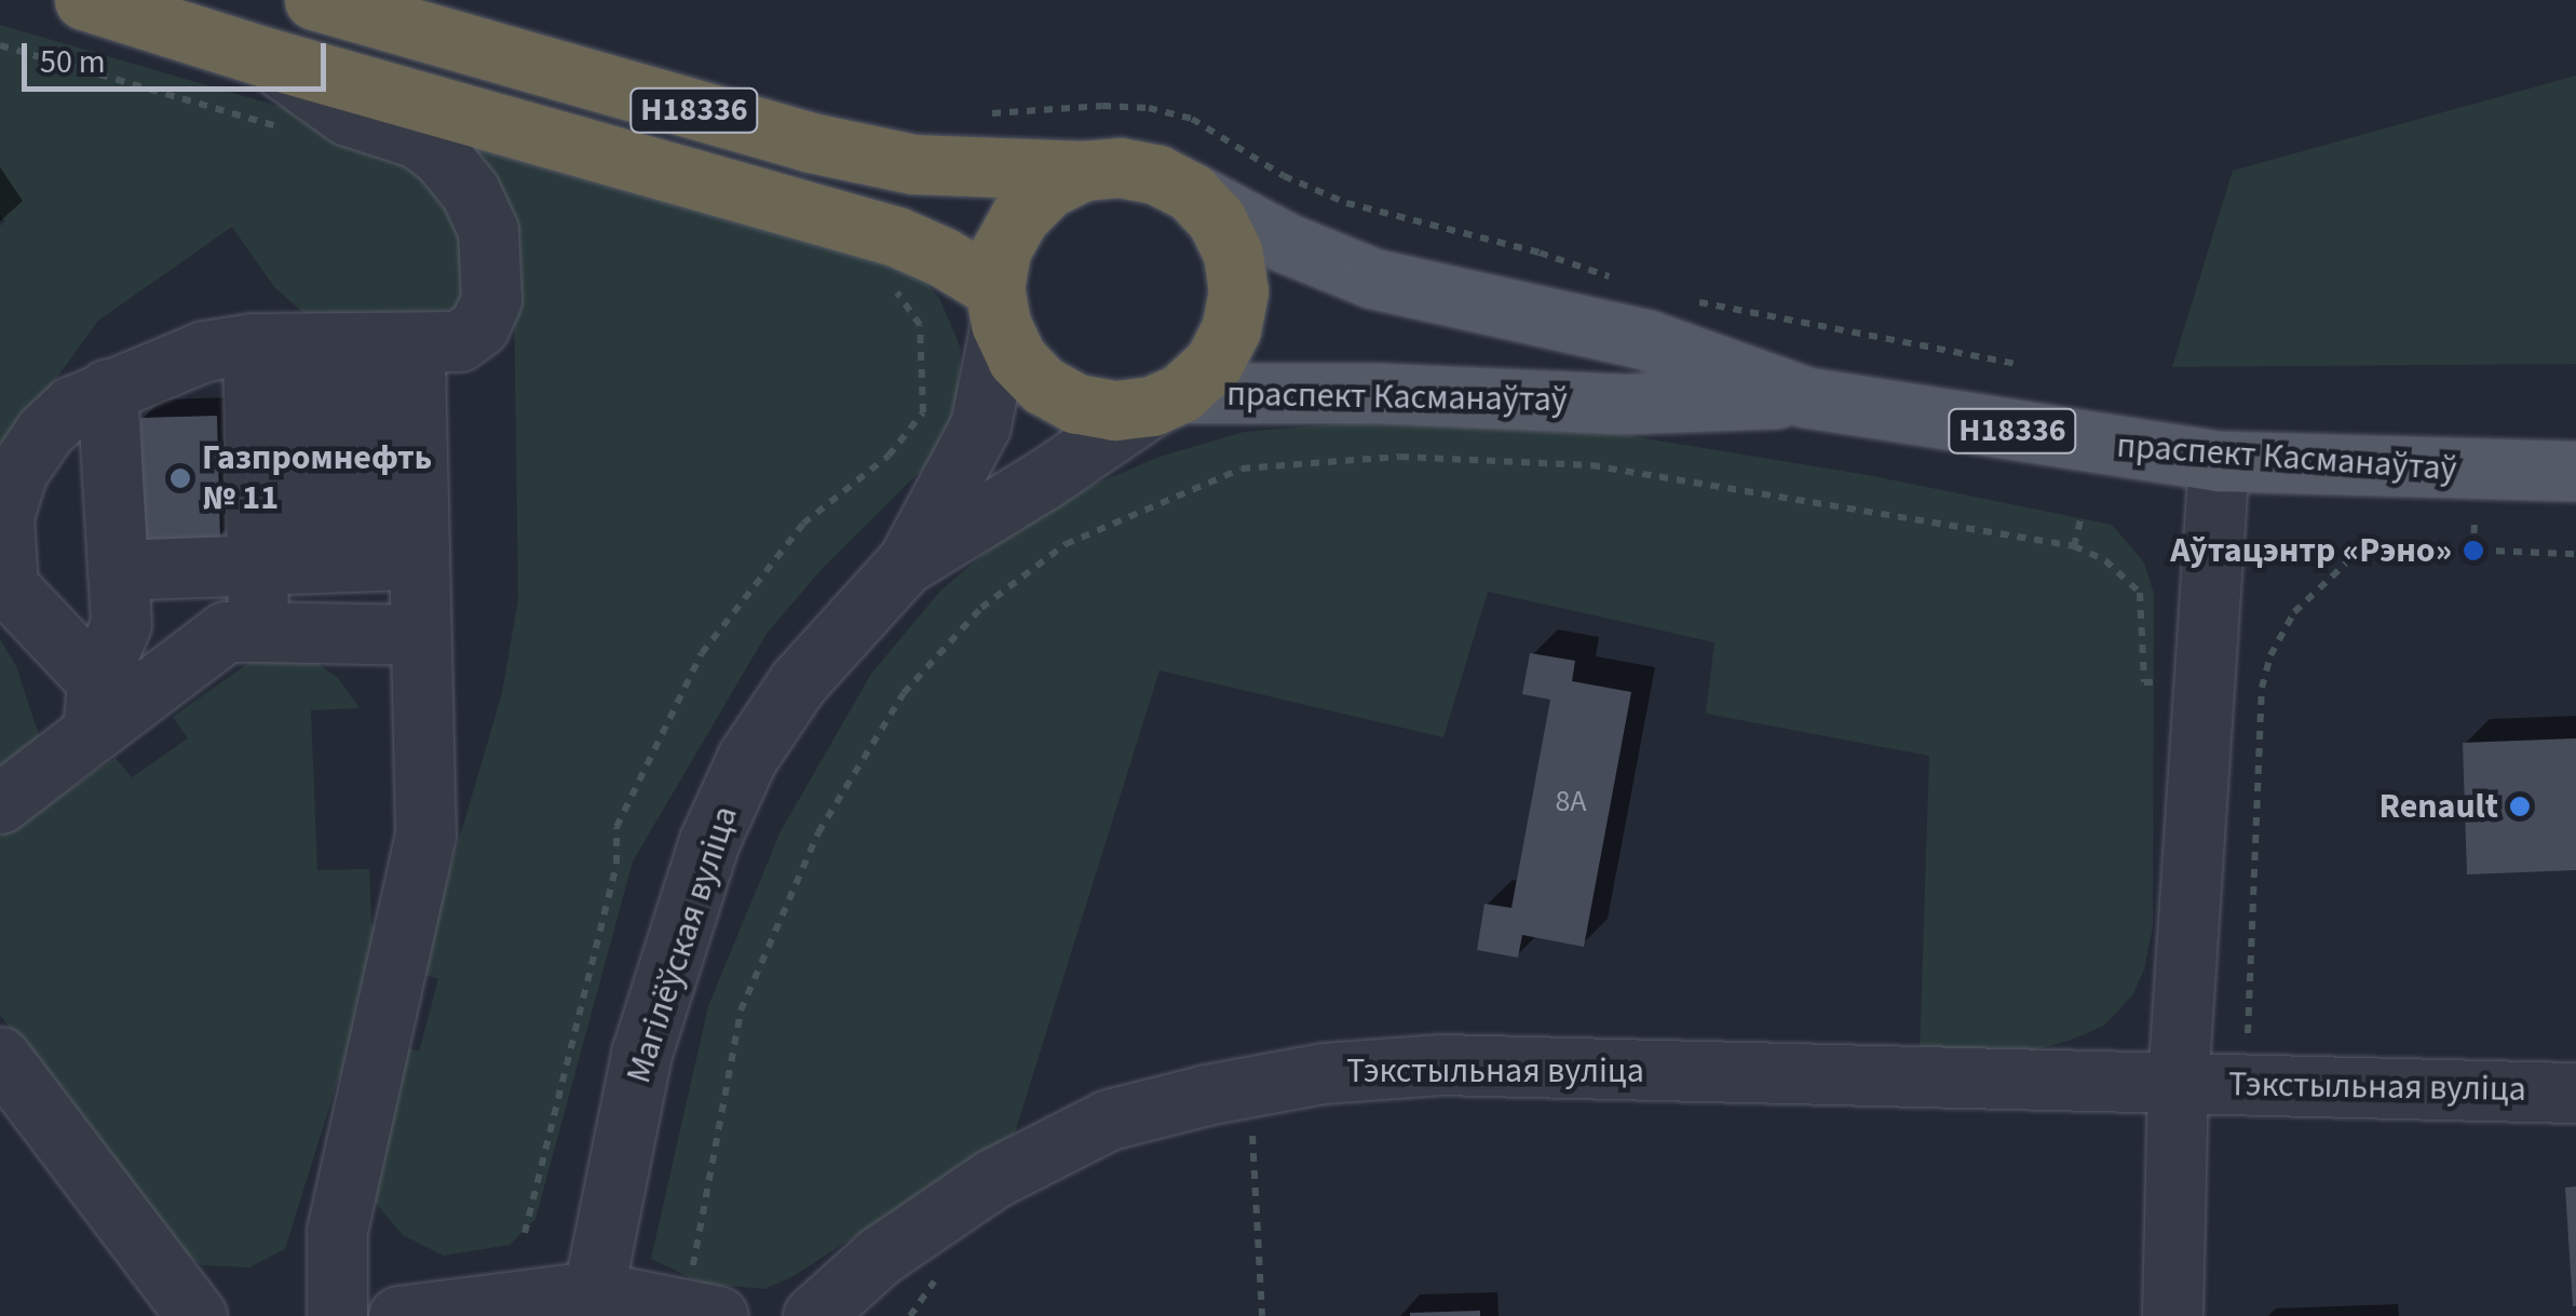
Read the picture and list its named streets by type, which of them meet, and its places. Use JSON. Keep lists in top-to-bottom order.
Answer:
{
  "streets": {
    "highway": ["Н18336", "праспект Касманаўтаў"],
    "street": ["Магілёўская вуліца", "Тэкстыльная вуліца"]
  },
  "crossings": [
    ["праспект Касманаўтаў", "Магілёўская вуліца"],
    ["праспект Касманаўтаў", "Тэкстыльная вуліца"]
  ],
  "places": ["Газпромнефть № 11", "Аўтацэнтр «Рэно»", "Renault"],
  "house_numbers": ["8А"],
  "scale_bar": "50 m"
}
